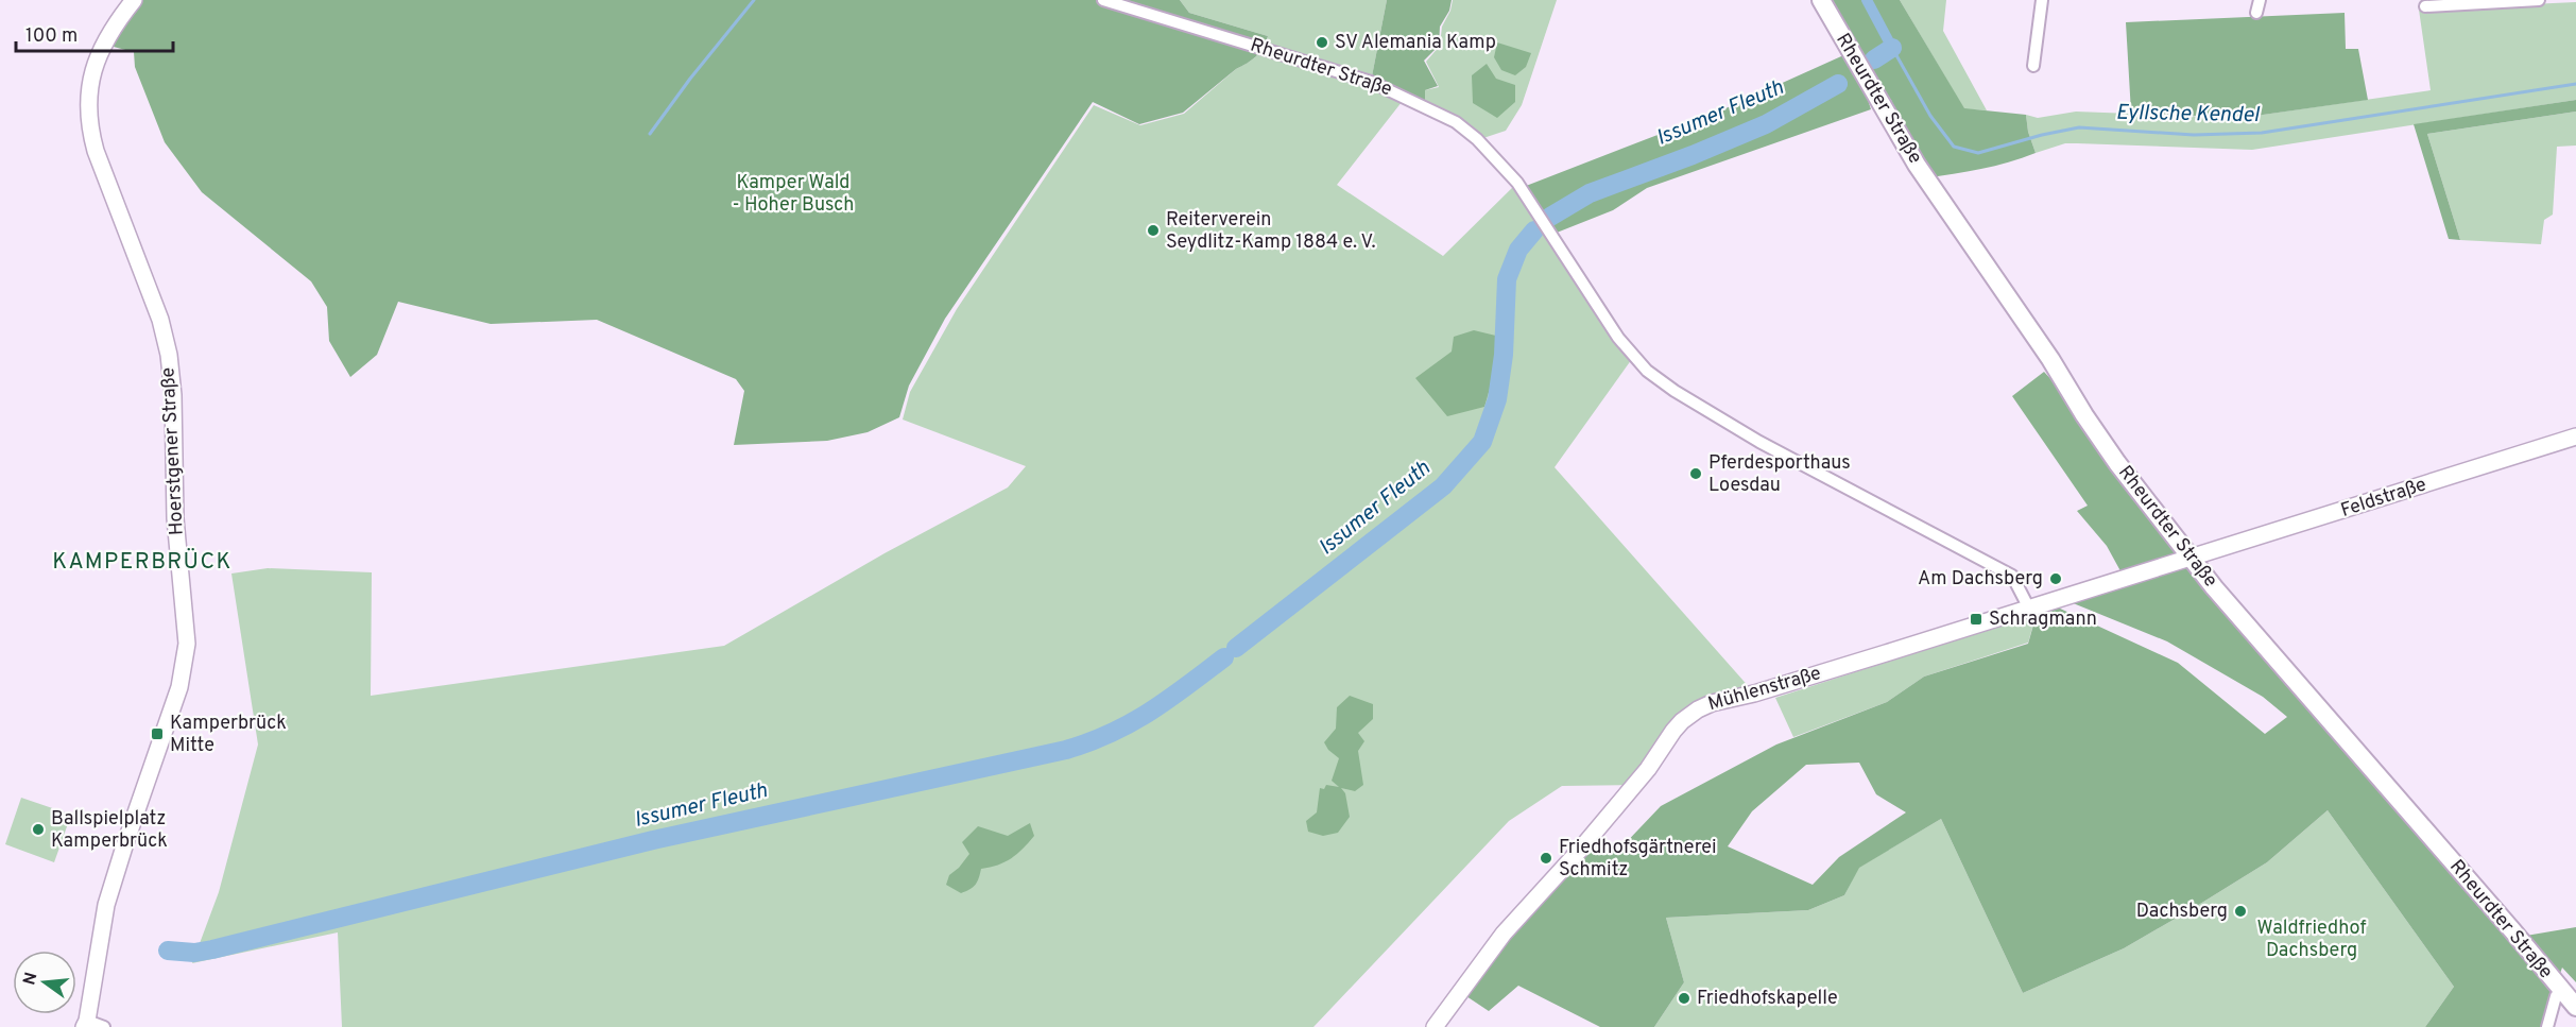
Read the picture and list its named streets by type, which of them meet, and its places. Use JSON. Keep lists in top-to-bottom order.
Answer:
{
  "streets": {
    "main road": ["Rheurdter Straße"],
    "street": ["Hoerstgener Straße", "Feldstraße", "Mühlenstraße"]
  },
  "crossings": [
    ["Rheurdter Straße", "Feldstraße"],
    ["Rheurdter Straße", "Mühlenstraße"],
    ["Feldstraße", "Mühlenstraße"]
  ],
  "districts": ["KAMPERBRÜCK"],
  "water": ["Issumer Fleuth", "Eyllsche Kendel"],
  "parks": ["Kamper Wald - Hoher Busch", "Waldfriedhof Dachsberg"],
  "places": {
    "other": [
      "SV Alemania Kamp",
      "Reiterverein Seydlitz-Kamp 1884 e. V.",
      "Pferdesporthaus Loesdau",
      "Am Dachsberg",
      "Ballspielplatz Kamperbrück",
      "Friedhofsgärtnerei Schmitz",
      "Dachsberg",
      "Friedhofskapelle"
    ],
    "transit": ["Schragmann", "Kamperbrück Mitte"]
  },
  "scale_bar": "100 m",
  "north": "left"
}
